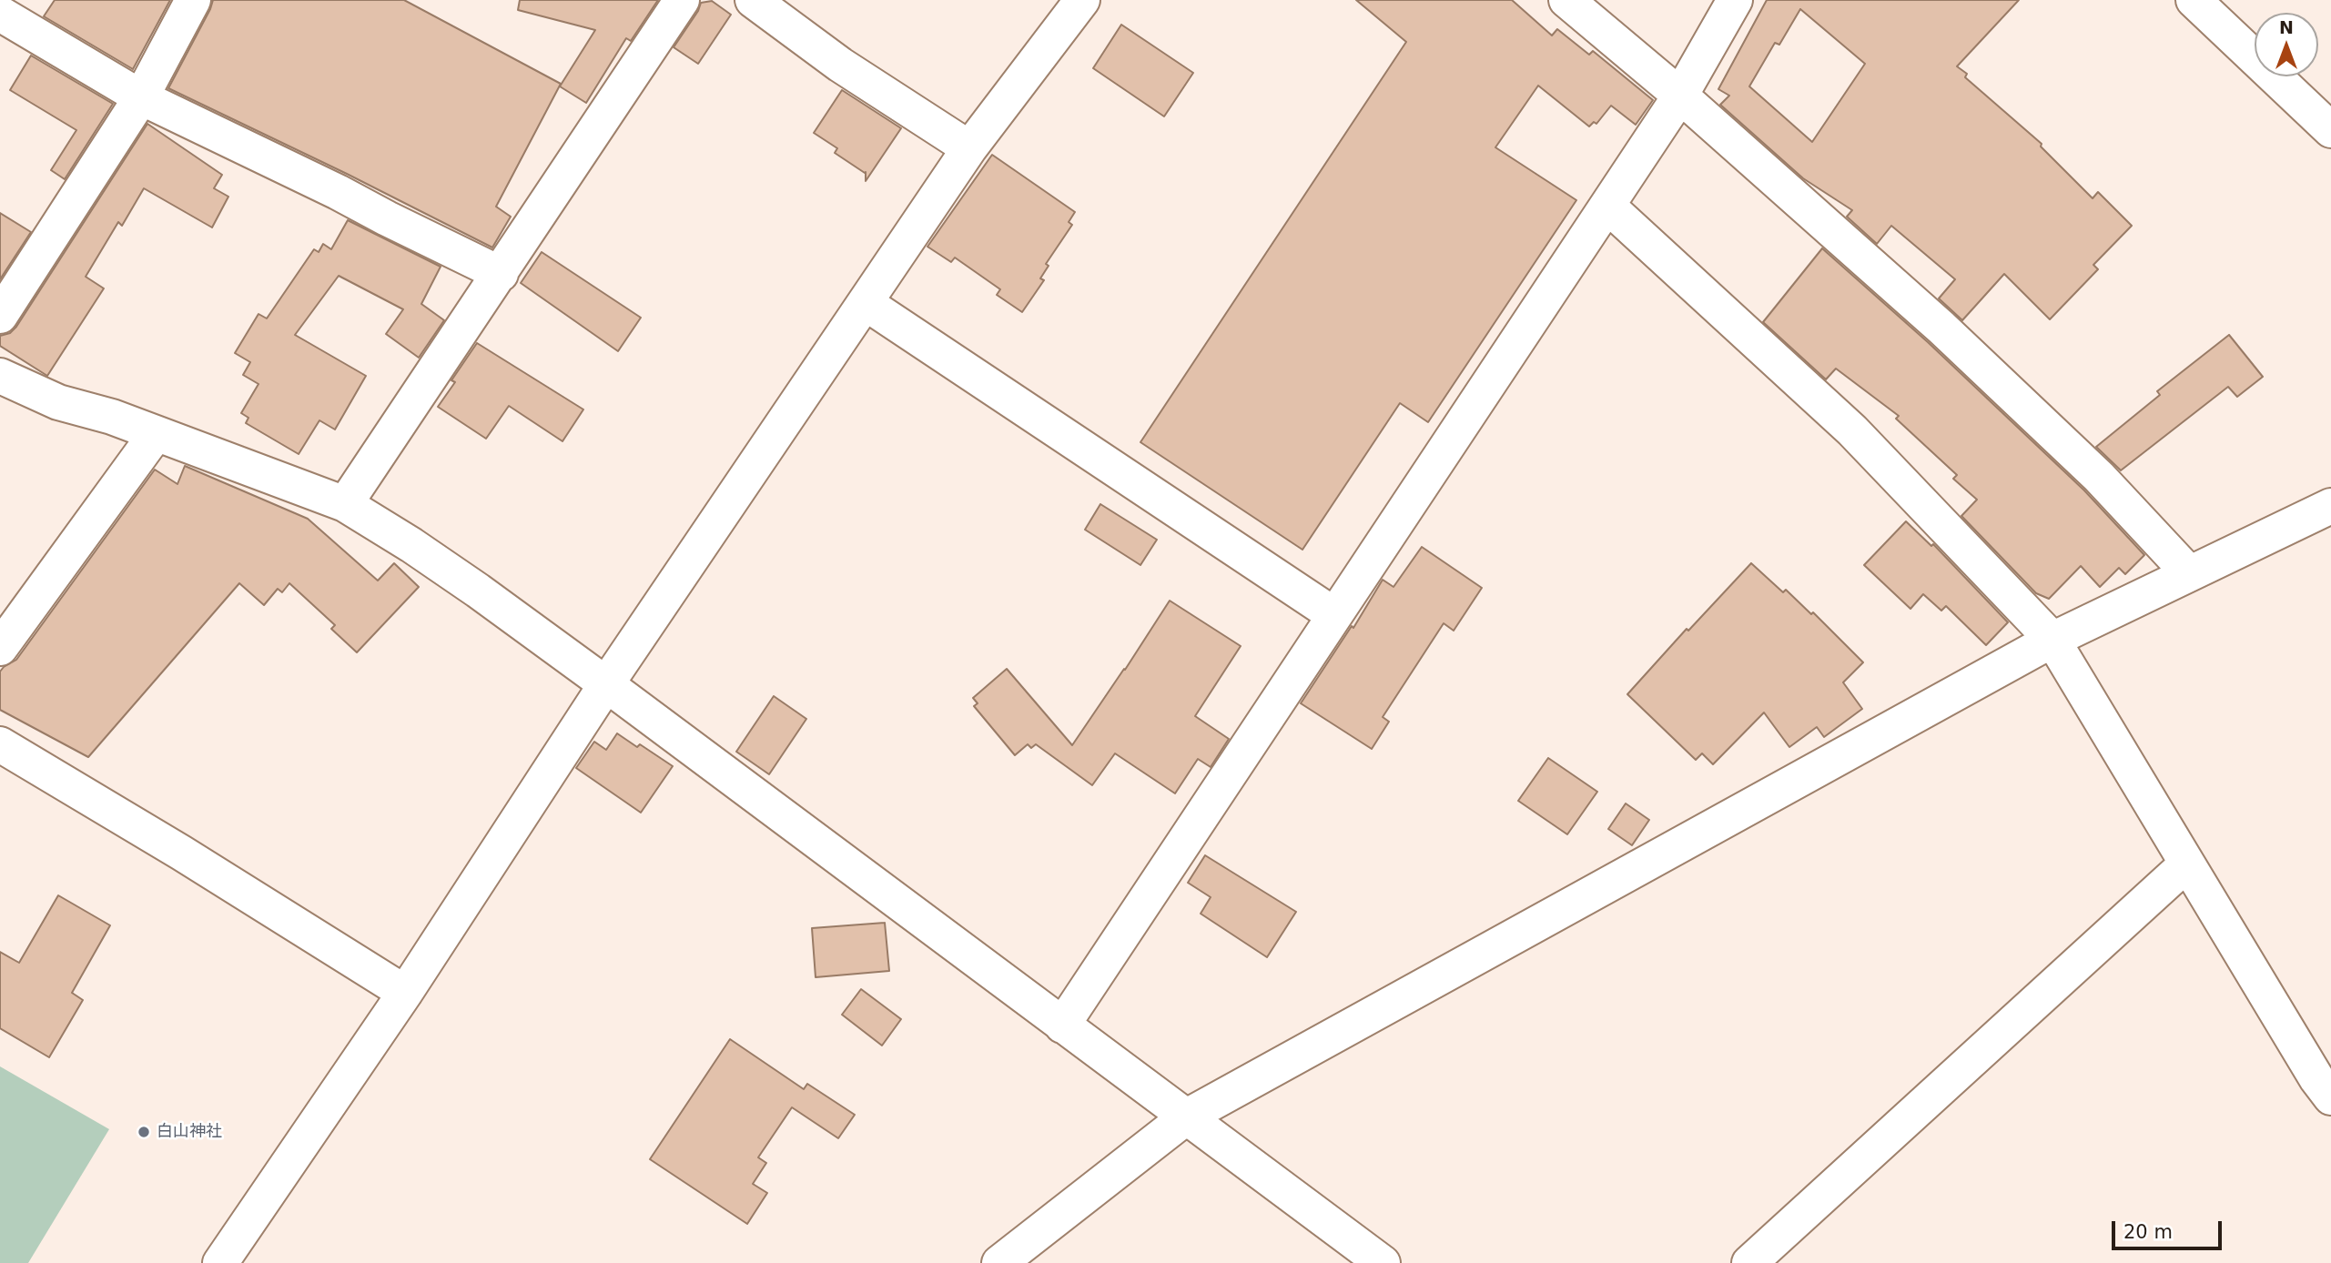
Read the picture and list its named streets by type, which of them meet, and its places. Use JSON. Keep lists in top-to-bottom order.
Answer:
{
  "places": ["白山神社"],
  "scale_bar": "20 m",
  "north": "top"
}
